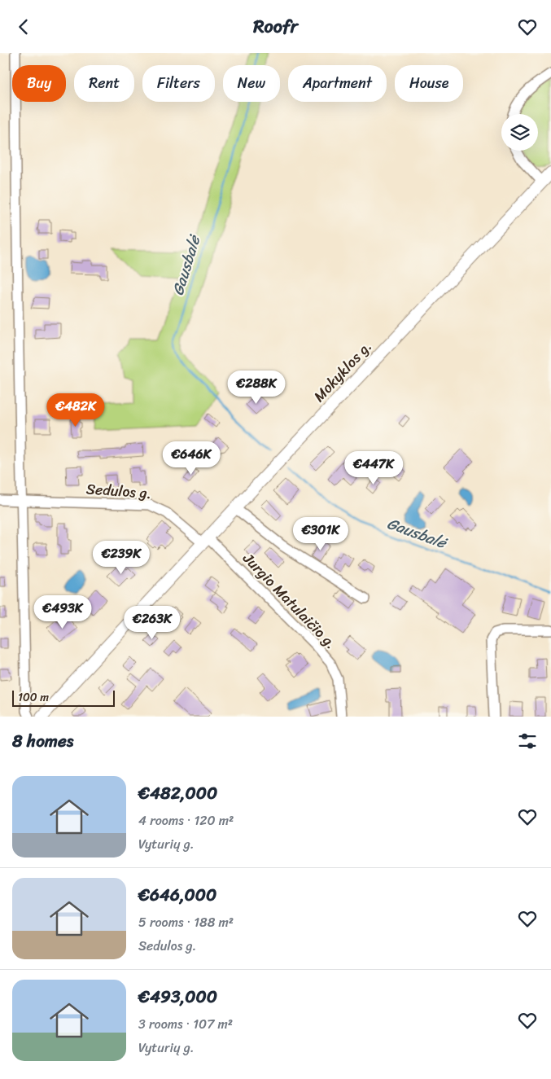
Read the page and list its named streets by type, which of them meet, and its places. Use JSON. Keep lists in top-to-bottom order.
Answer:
{
  "streets": {
    "main road": ["Mokyklos g."],
    "street": ["Sedulos g.", "Jurgio Matulaičio g."]
  },
  "crossings": [
    ["Mokyklos g.", "Sedulos g."],
    ["Mokyklos g.", "Jurgio Matulaičio g."],
    ["Sedulos g.", "Jurgio Matulaičio g."]
  ],
  "water": ["Gausbalė"],
  "scale_bar": "100 m",
  "page": {
    "header": "Roofr",
    "chip": [
      "Buy",
      "Rent",
      "Filters",
      "New",
      "Apartment",
      "House"
    ],
    "price": [
      "€288K",
      "€482K",
      "€646K",
      "€447K",
      "€301K",
      "€239K",
      "€493K",
      "€263K"
    ],
    "scale": "100 m",
    "heading": "8 homes",
    "list": [
      {
        "name": "€482,000",
        "note": "4 rooms · 120 m² · Vyturių g."
      },
      {
        "name": "€646,000",
        "note": "5 rooms · 188 m² · Sedulos g."
      },
      {
        "name": "€493,000",
        "note": "3 rooms · 107 m² · Vyturių g."
      }
    ]
  }
}
